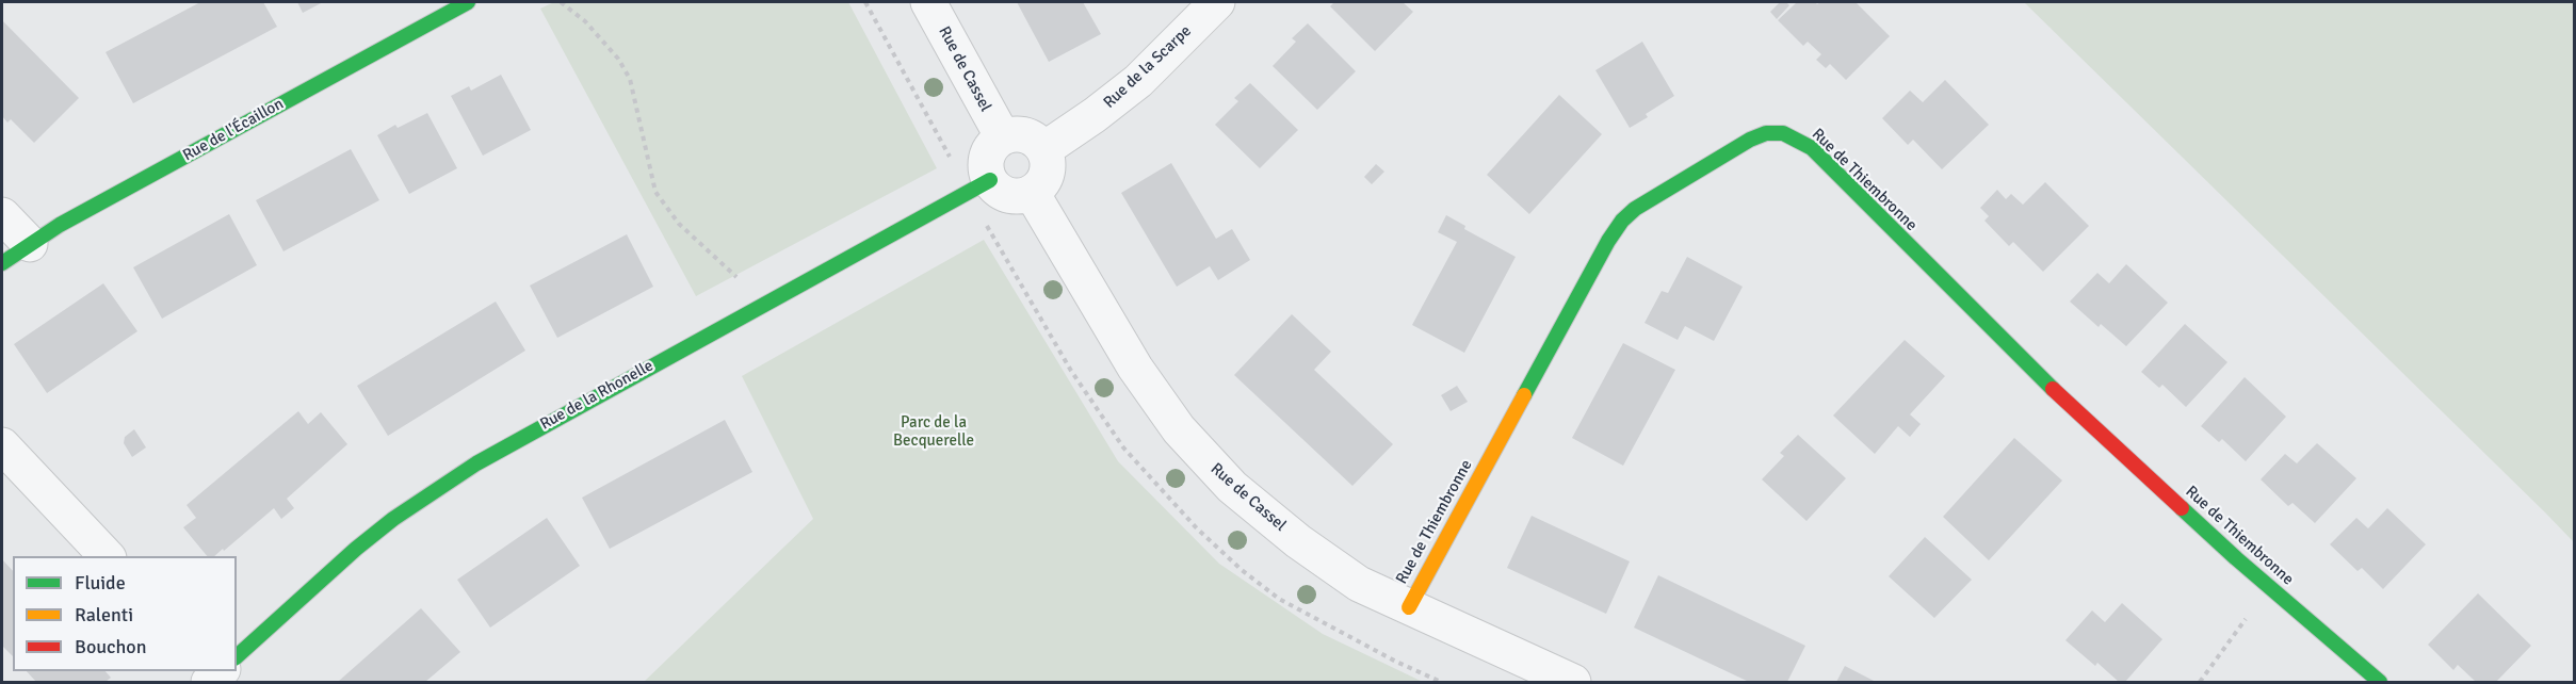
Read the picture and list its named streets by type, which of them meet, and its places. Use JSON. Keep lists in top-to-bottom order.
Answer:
{
  "streets": {
    "street": [
      "Rue de la Scarpe",
      "Rue de Cassel",
      "Rue de l'Écaillon",
      "Rue de Thiembronne",
      "Rue de la Rhonelle"
    ]
  },
  "crossings": [
    ["Rue de la Scarpe", "Rue de Cassel"],
    ["Rue de la Scarpe", "Rue de la Rhonelle"],
    ["Rue de Cassel", "Rue de Thiembronne"],
    ["Rue de Cassel", "Rue de la Rhonelle"]
  ],
  "parks": ["Parc de la Becquerelle"],
  "legend": ["Fluide", "Ralenti", "Bouchon"]
}
